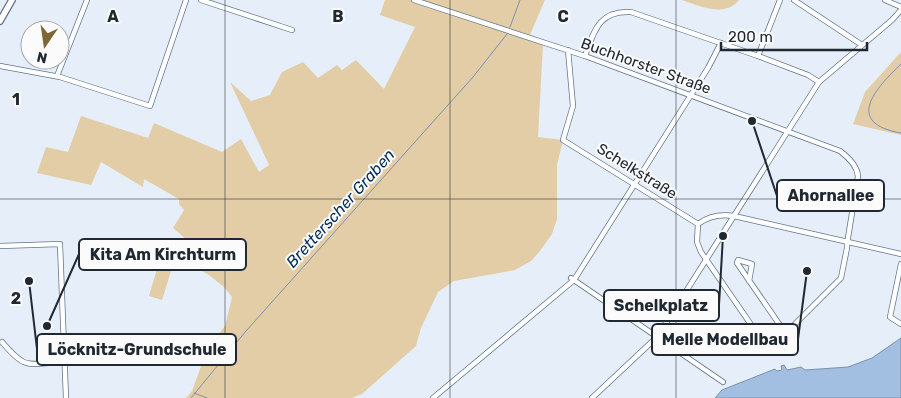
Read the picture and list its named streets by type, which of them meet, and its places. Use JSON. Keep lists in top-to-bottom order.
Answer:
{
  "streets": {
    "street": ["Buchhorster Straße", "Schelkstraße"]
  },
  "crossings": [
    ["Buchhorster Straße", "Schelkstraße"]
  ],
  "water": ["Bretterscher Graben"],
  "places": [
    "Ahornallee",
    "Schelkplatz",
    "Melle Modellbau",
    "Löcknitz-Grundschule",
    "Kita Am Kirchturm"
  ],
  "scale_bar": "200 m",
  "north": "bottom",
  "grid": {
    "columns": ["A", "B", "C"],
    "rows": ["1", "2"]
  }
}
